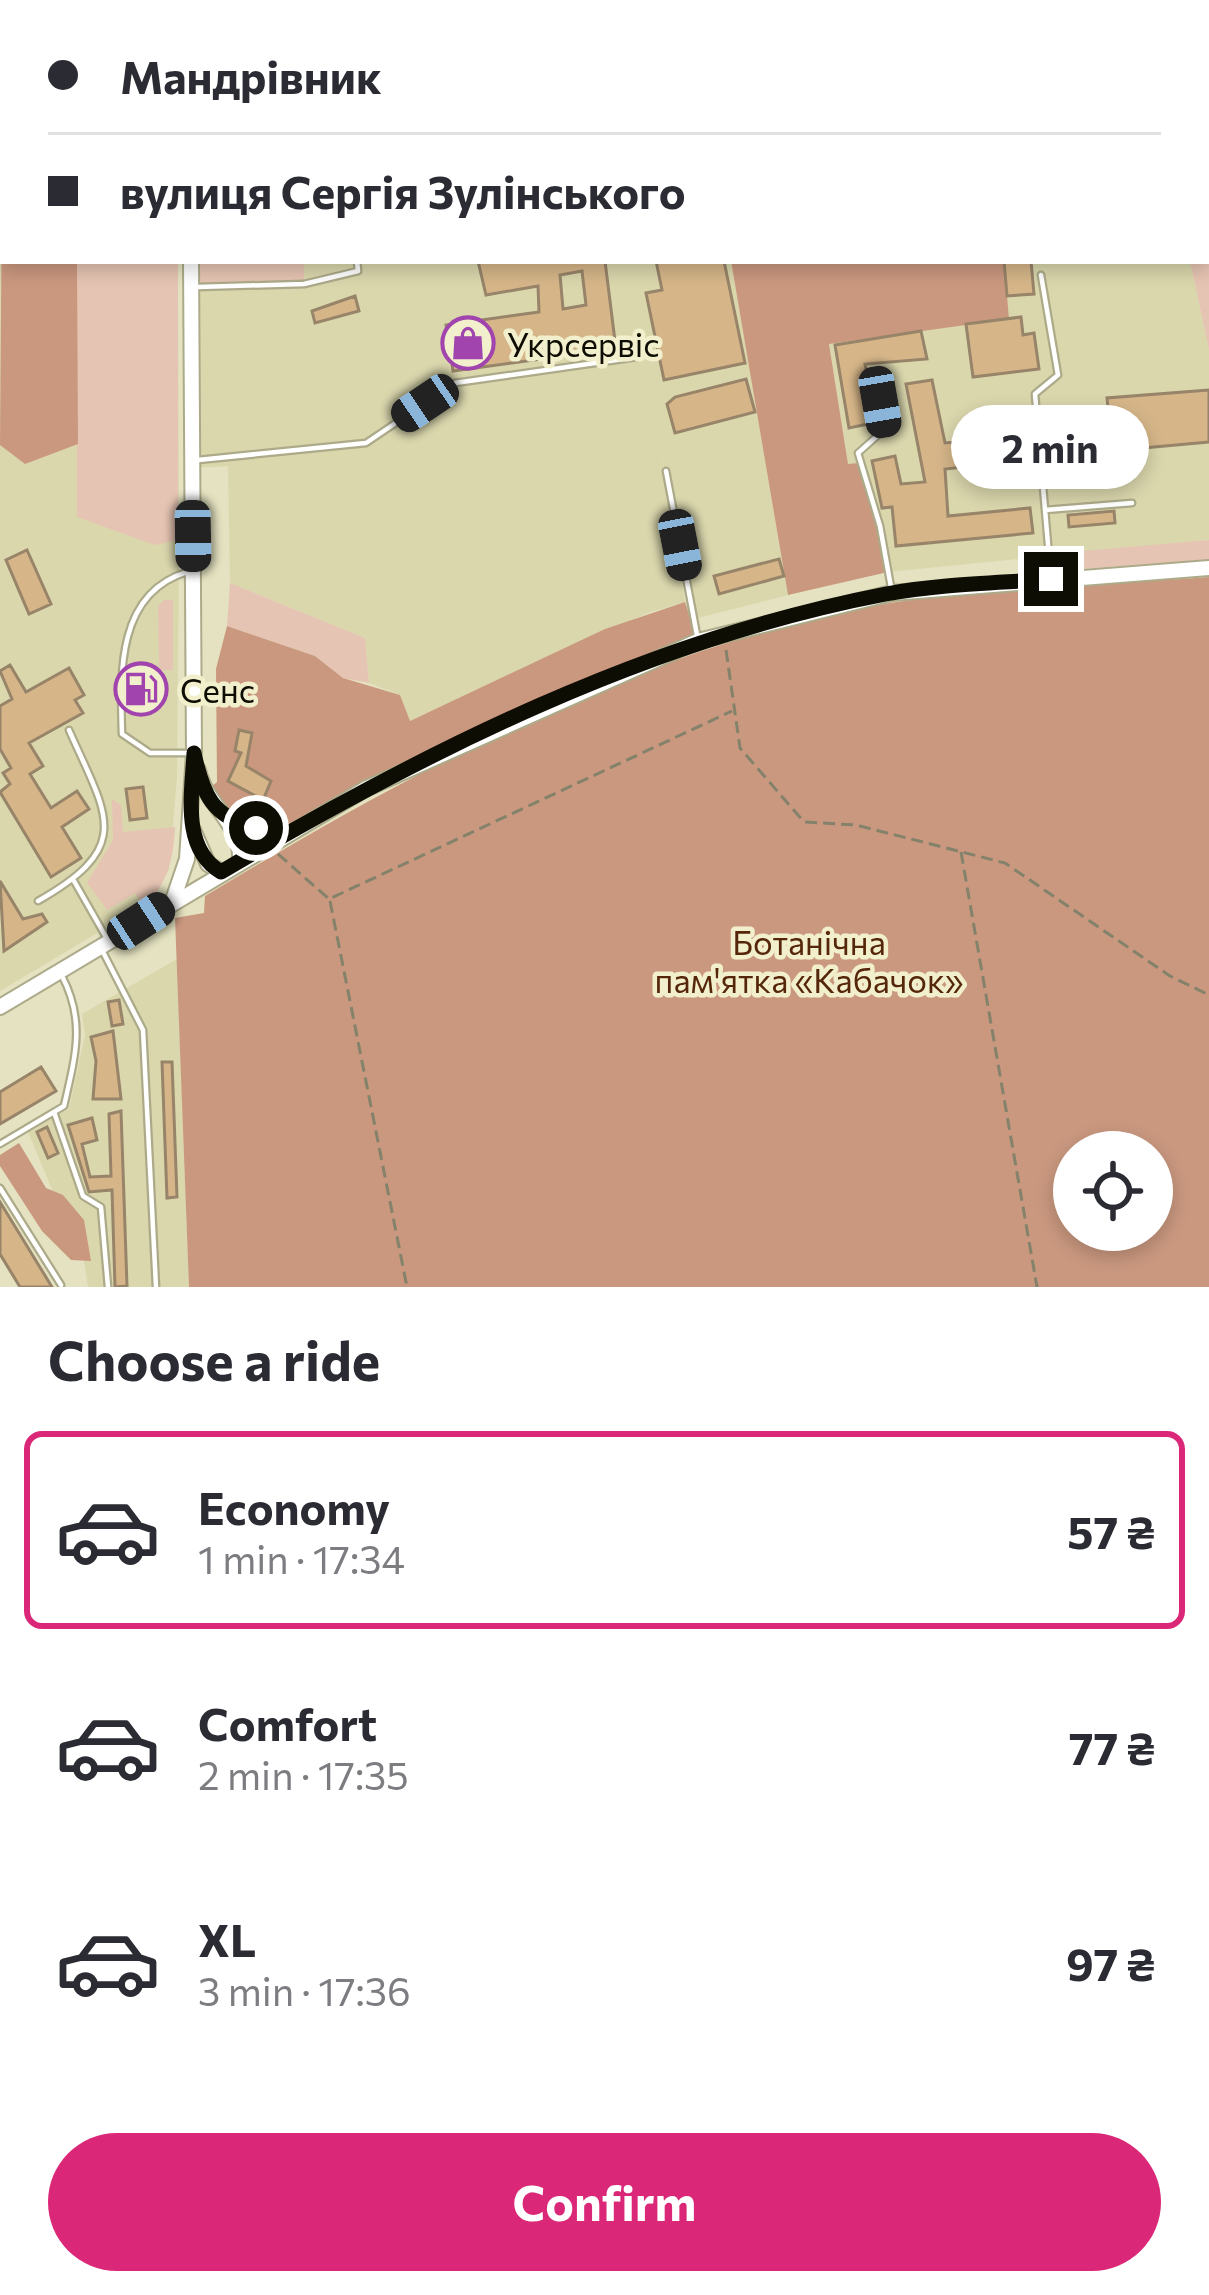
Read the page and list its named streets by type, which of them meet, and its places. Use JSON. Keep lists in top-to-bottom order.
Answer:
{
  "parks": ["Ботанічна пам'ятка «Кабачок»"],
  "places": {
    "shop": ["Укрсервіс"],
    "fuel station": ["Сенс"]
  },
  "page": {
    "banner": ["Мандрівник", "вулиця Сергія Зулінського"],
    "bubble": "2 min",
    "heading": "Choose a ride",
    "list": [
      {
        "name": "Economy",
        "note": "1 min · 17:34",
        "value": "57 ₴"
      },
      {
        "name": "Comfort",
        "note": "2 min · 17:35",
        "value": "77 ₴"
      },
      {
        "name": "XL",
        "note": "3 min · 17:36",
        "value": "97 ₴"
      }
    ],
    "buttons": "Confirm"
  }
}
